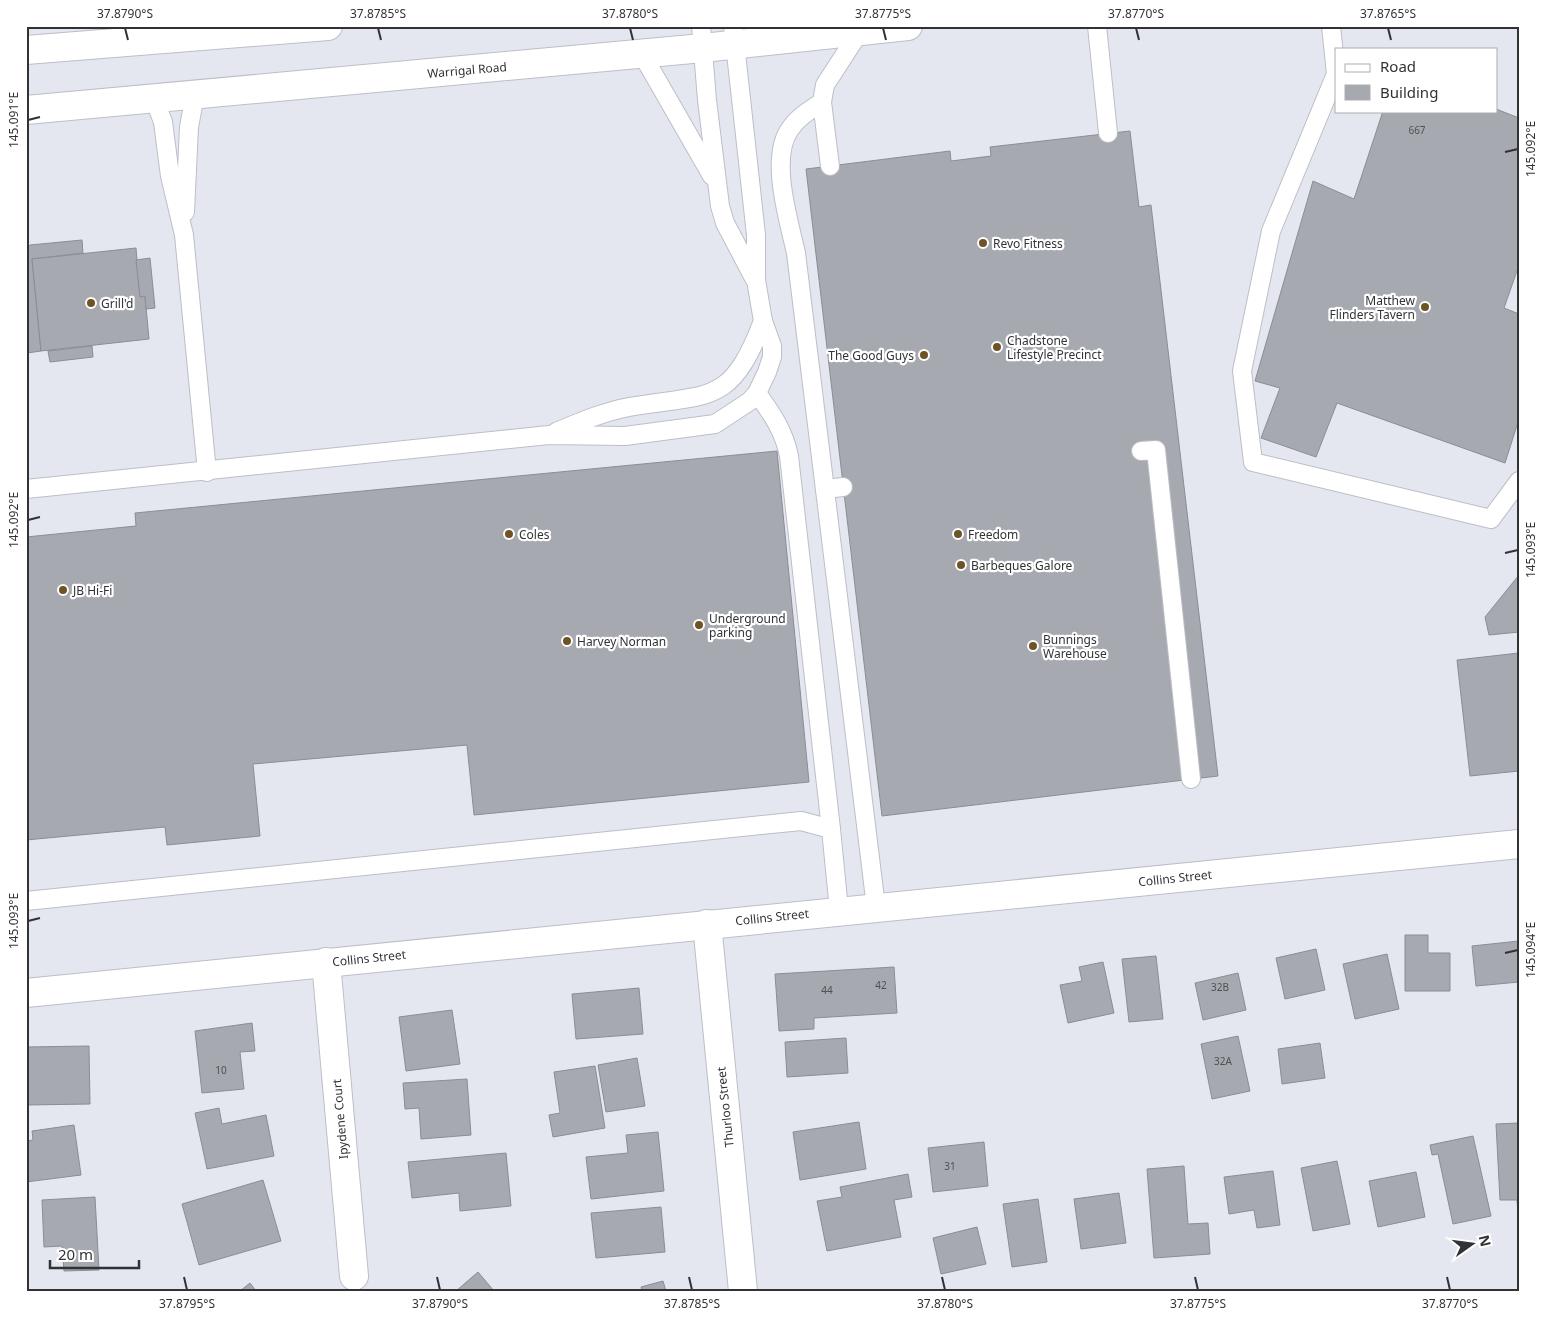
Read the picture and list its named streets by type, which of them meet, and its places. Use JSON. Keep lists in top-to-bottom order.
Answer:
{
  "streets": {
    "main road": [
      "Warrigal Road",
      "Collins Street",
      "Thurloo Street",
      "Ipydene Court"
    ]
  },
  "crossings": [
    ["Collins Street", "Thurloo Street"],
    ["Collins Street", "Ipydene Court"]
  ],
  "places": [
    "Revo Fitness",
    "Grill'd",
    "Matthew Flinders Tavern",
    "Chadstone Lifestyle Precinct",
    "The Good Guys",
    "Coles",
    "Freedom",
    "Barbeques Galore",
    "JB Hi-Fi",
    "Underground parking",
    "Harvey Norman",
    "Bunnings Warehouse"
  ],
  "house_numbers": [
    "667",
    "42",
    "32B",
    "44",
    "32A",
    "10",
    "31"
  ],
  "legend": ["Road", "Building"],
  "scale_bar": "20 m",
  "north": "right",
  "coordinates": [
    "37.8790°S",
    "37.8785°S",
    "37.8780°S",
    "37.8775°S",
    "37.8770°S",
    "37.8765°S",
    "145.091°E",
    "145.092°E",
    "145.093°E",
    "145.094°E",
    "37.8795°S"
  ]
}
